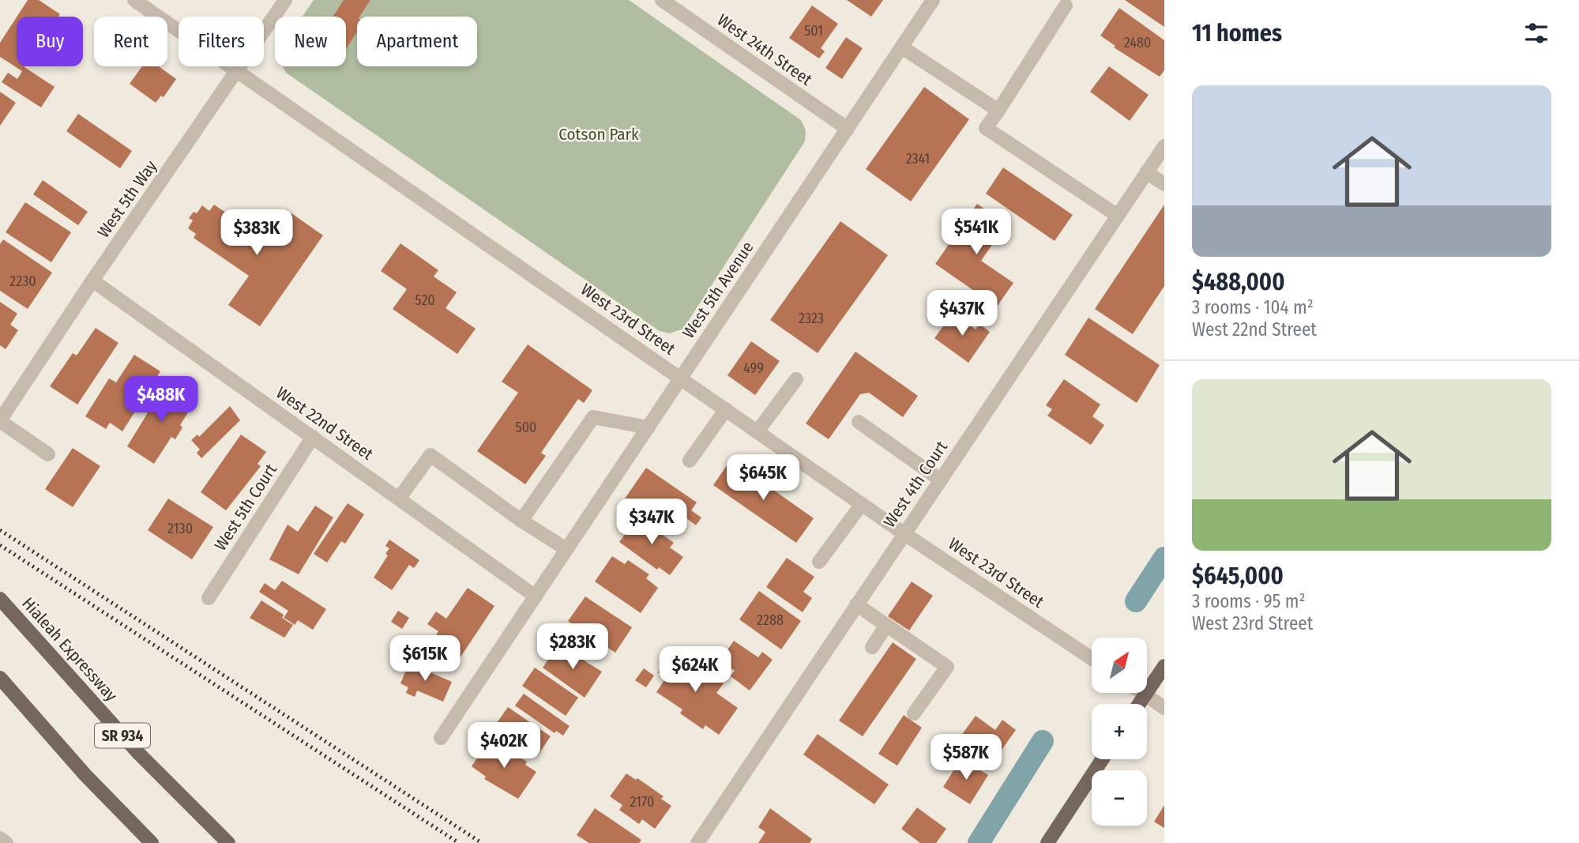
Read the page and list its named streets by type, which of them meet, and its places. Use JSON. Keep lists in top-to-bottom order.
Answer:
{
  "streets": {
    "main road": ["Hialeah Expressway", "SR 934"],
    "street": [
      "West 24th Street",
      "West 5th Way",
      "West 5th Avenue",
      "West 23rd Street",
      "West 22nd Street",
      "West 4th Court",
      "West 5th Court"
    ]
  },
  "crossings": [
    ["West 24th Street", "West 5th Avenue"],
    ["West 5th Way", "West 23rd Street"],
    ["West 5th Way", "West 22nd Street"],
    ["West 5th Avenue", "West 23rd Street"],
    ["West 5th Avenue", "West 22nd Street"],
    ["West 23rd Street", "West 4th Court"],
    ["West 22nd Street", "West 5th Court"]
  ],
  "parks": ["Cotson Park"],
  "house_numbers": [
    "501",
    "2480",
    "2341",
    "2230",
    "520",
    "2323",
    "499",
    "500",
    "2130",
    "2288",
    "2170"
  ],
  "north": "top right",
  "page": {
    "heading": "11 homes",
    "chip": [
      "Buy",
      "Rent",
      "Filters",
      "New",
      "Apartment"
    ],
    "list": [
      {
        "name": "$488,000",
        "note": "3 rooms · 104 m² · West 22nd Street"
      },
      {
        "name": "$645,000",
        "note": "3 rooms · 95 m² · West 23rd Street"
      }
    ],
    "price": [
      "$541K",
      "$383K",
      "$437K",
      "$488K",
      "$645K",
      "$347K",
      "$283K",
      "$615K",
      "$624K",
      "$402K",
      "$587K"
    ],
    "map_buttons": ["+", "−"]
  }
}
